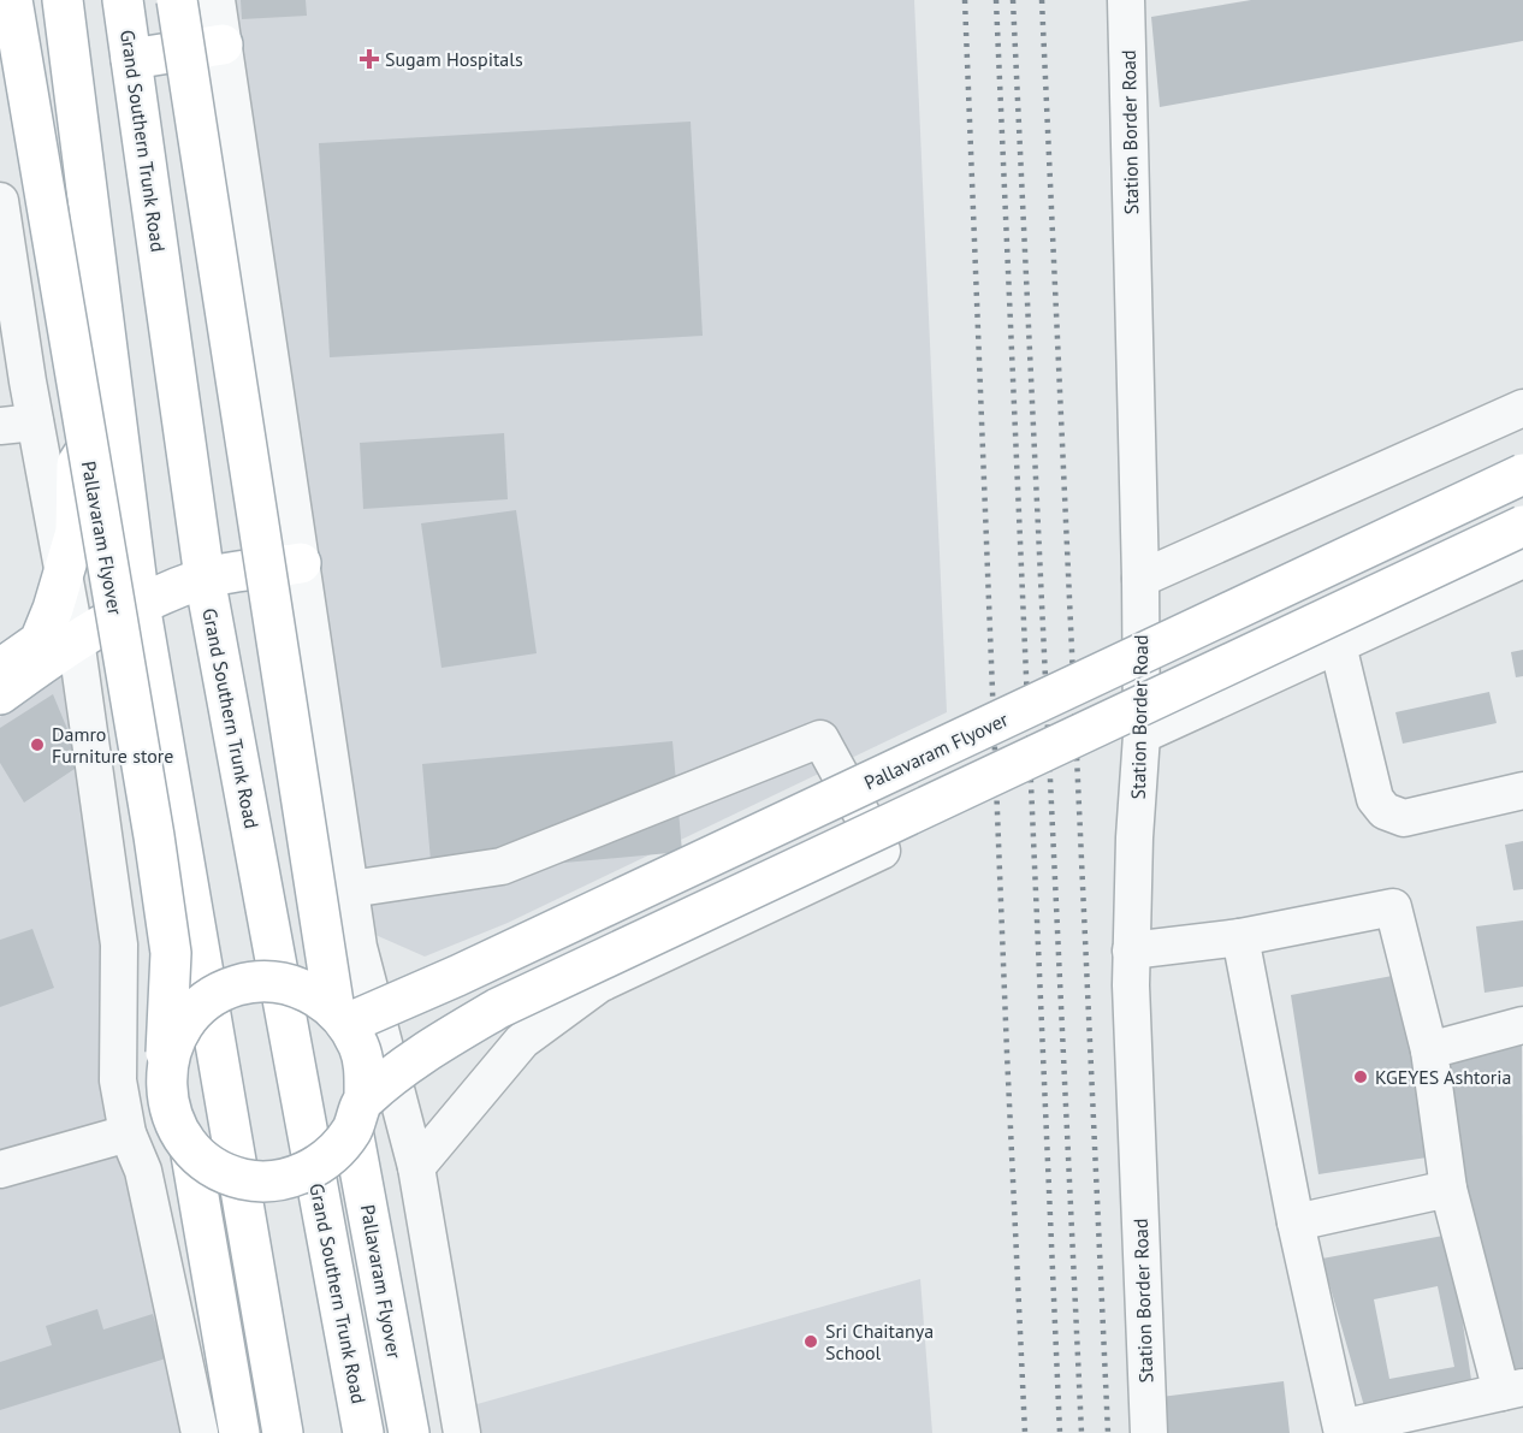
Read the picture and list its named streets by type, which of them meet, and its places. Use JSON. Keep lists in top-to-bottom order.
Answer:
{
  "streets": {
    "main road": ["Grand Southern Trunk Road", "Pallavaram Flyover"],
    "street": ["Station Border Road"]
  },
  "places": {
    "health": ["Sugam Hospitals"],
    "other": ["Damro Furniture store", "KGEYES Ashtoria", "Sri Chaitanya School"]
  }
}
